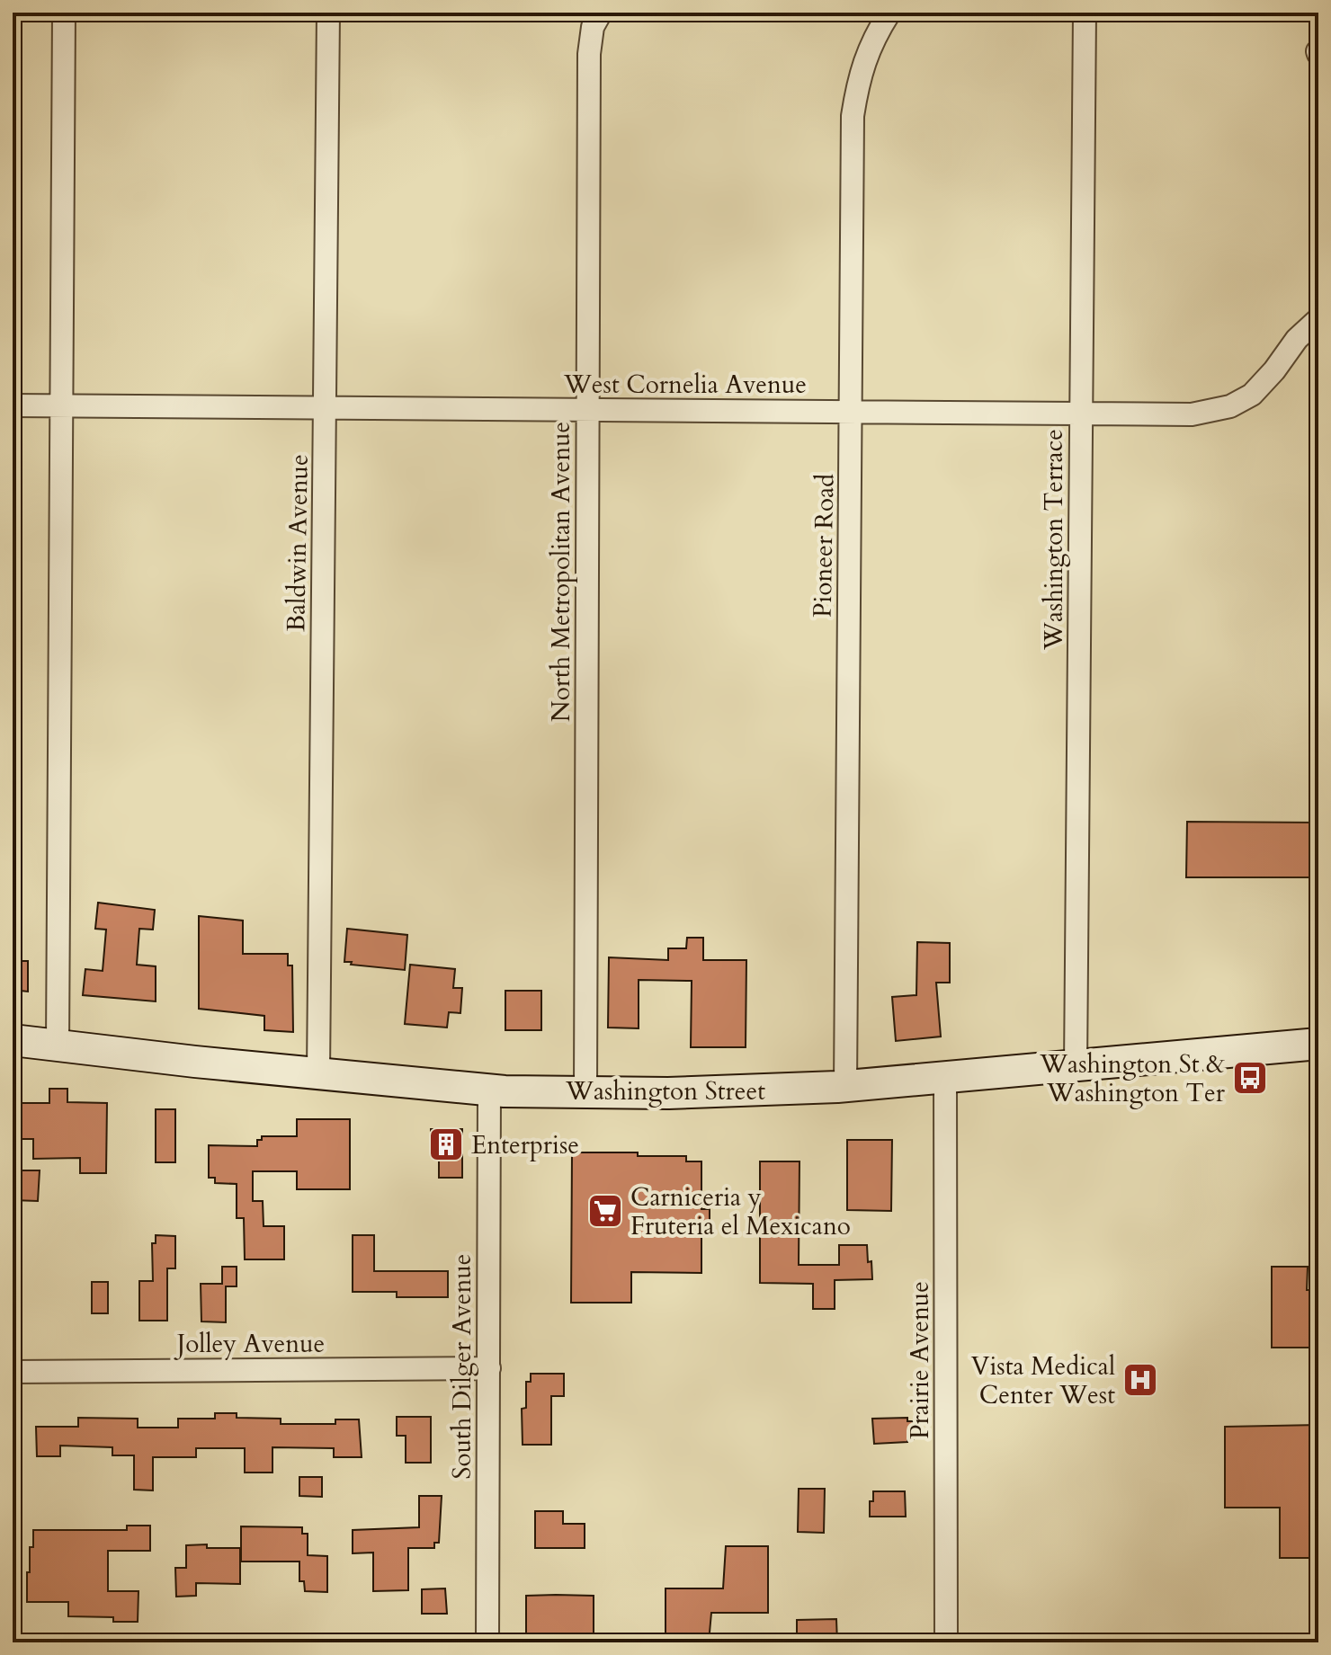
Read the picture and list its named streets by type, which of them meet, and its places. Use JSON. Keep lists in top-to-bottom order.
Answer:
{
  "streets": {
    "main road": ["Washington Street"],
    "street": [
      "West Cornelia Avenue",
      "Washington Terrace",
      "Baldwin Avenue",
      "Pioneer Road",
      "North Metropolitan Avenue",
      "Jolley Avenue",
      "Prairie Avenue",
      "South Dilger Avenue"
    ]
  },
  "crossings": [
    ["West Cornelia Avenue", "Washington Terrace"],
    ["West Cornelia Avenue", "Baldwin Avenue"],
    ["West Cornelia Avenue", "Pioneer Road"],
    ["West Cornelia Avenue", "North Metropolitan Avenue"],
    ["Washington Terrace", "Washington Street"],
    ["Baldwin Avenue", "Washington Street"],
    ["Pioneer Road", "Washington Street"],
    ["North Metropolitan Avenue", "Washington Street"],
    ["Washington Street", "Prairie Avenue"],
    ["Washington Street", "South Dilger Avenue"],
    ["Jolley Avenue", "South Dilger Avenue"]
  ],
  "places": {
    "bus stop": ["Washington St & Washington Ter"],
    "building": ["Enterprise"],
    "supermarket": ["Carniceria y Fruteria el Mexicano"],
    "hospital": ["Vista Medical Center West"]
  }
}
